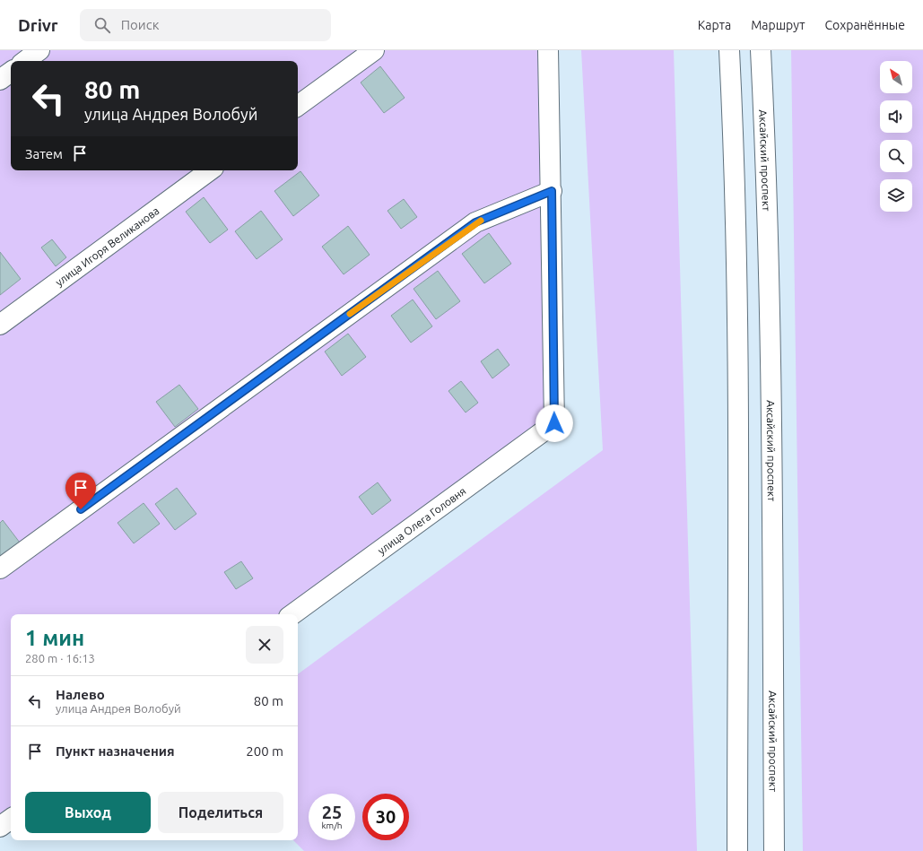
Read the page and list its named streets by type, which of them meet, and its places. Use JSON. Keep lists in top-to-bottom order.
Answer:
{
  "streets": {
    "street": ["Аксайский проспект", "улица Игоря Великанова", "улица Олега Головня"]
  },
  "north": "top left",
  "page": {
    "header": "Drivr",
    "search": "Поиск",
    "nav": ["Карта", "Маршрут", "Сохранённые"],
    "turn": ["80 m", "улица Андрея Волобуй"],
    "then": "Затем",
    "heading": ["1 мин", "280 m · 16:13"],
    "list": [
      {
        "name": "Налево",
        "note": "улица Андрея Волобуй",
        "value": "80 m"
      },
      {
        "name": "Пункт назначения",
        "value": "200 m"
      }
    ],
    "buttons": ["Выход", "Поделиться"],
    "speed": "25 km/h",
    "limit": "30"
  }
}
